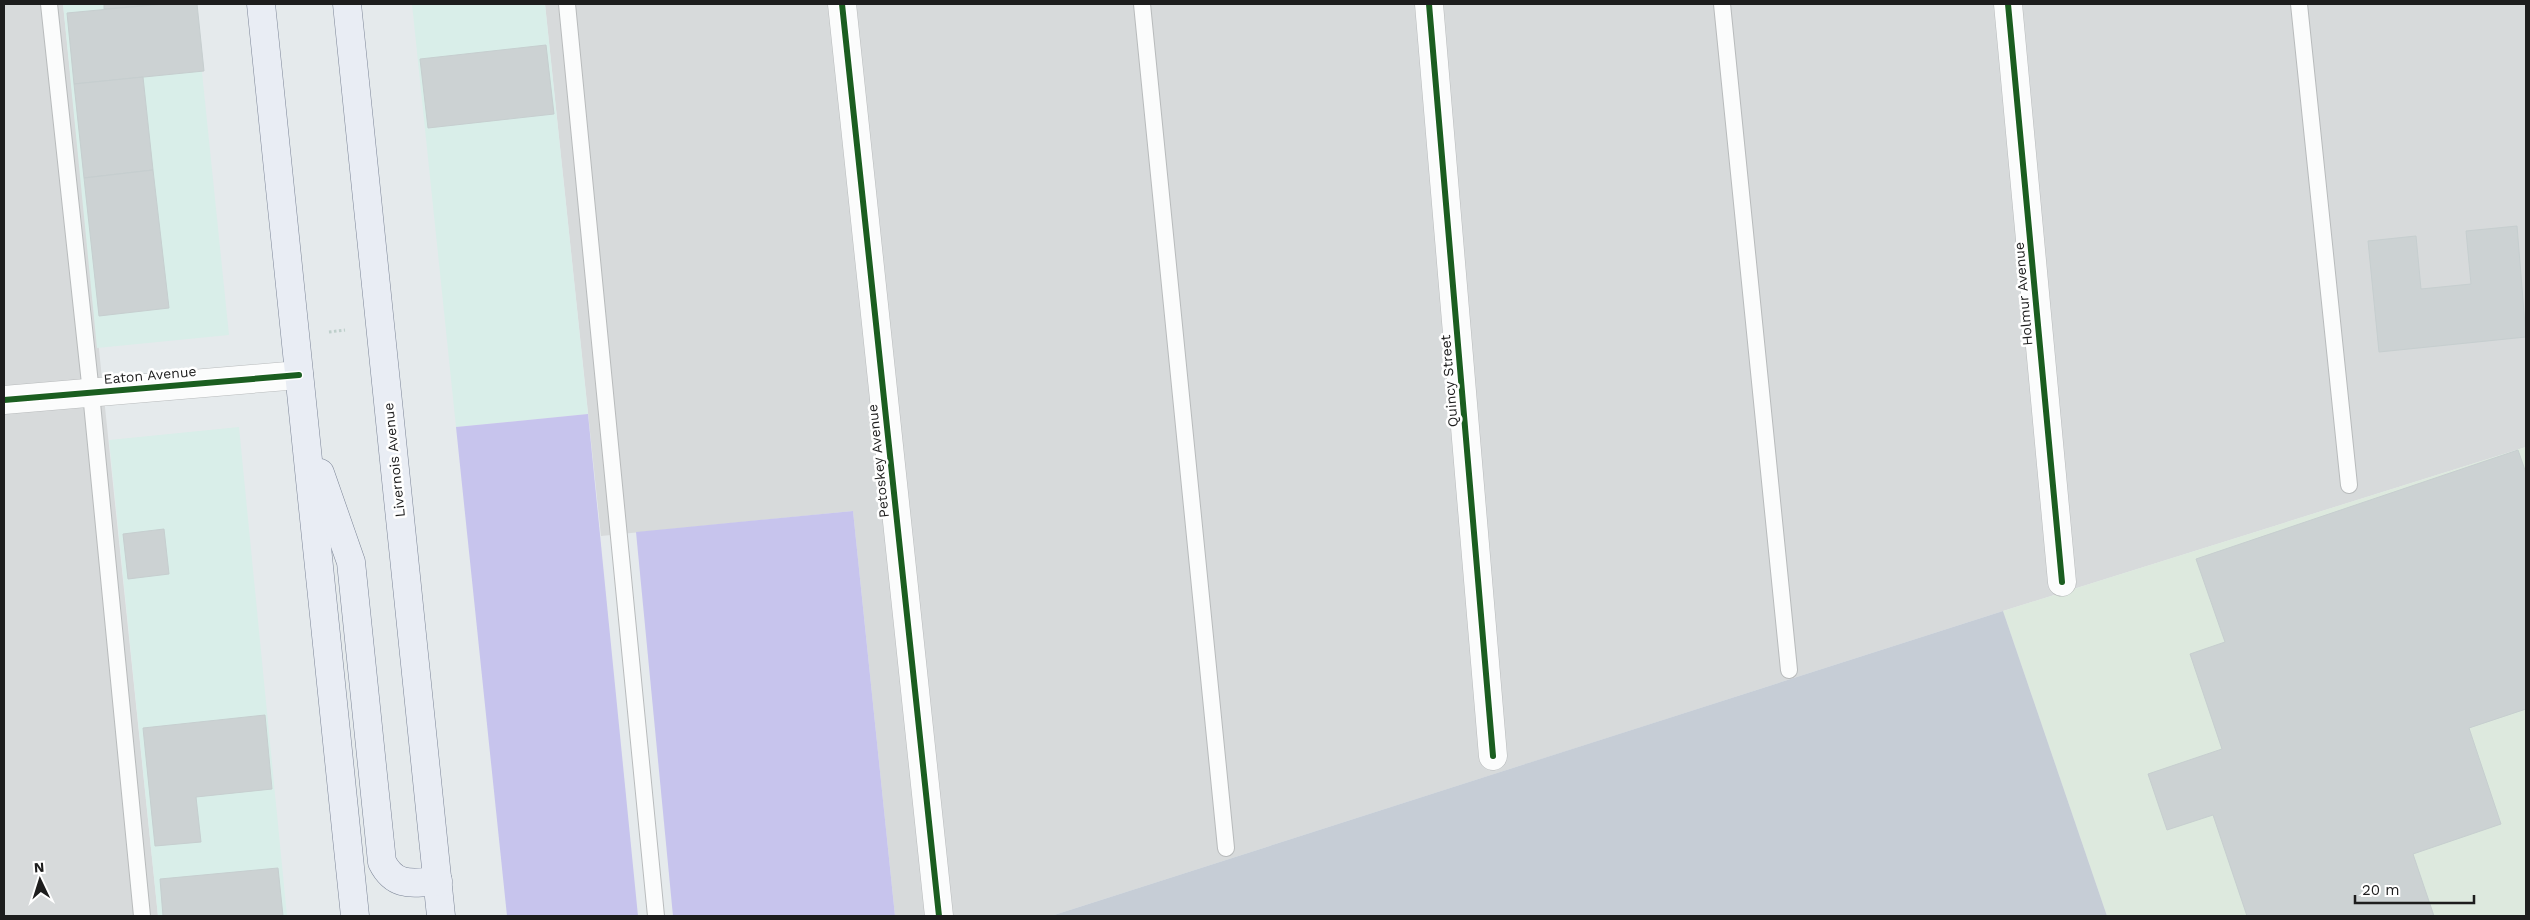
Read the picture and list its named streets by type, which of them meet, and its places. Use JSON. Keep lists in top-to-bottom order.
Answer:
{
  "streets": {
    "main road": ["Livernois Avenue"],
    "street": [
      "Holmur Avenue",
      "Eaton Avenue",
      "Quincy Street",
      "Petoskey Avenue"
    ]
  },
  "scale_bar": "20 m",
  "north": "top"
}
